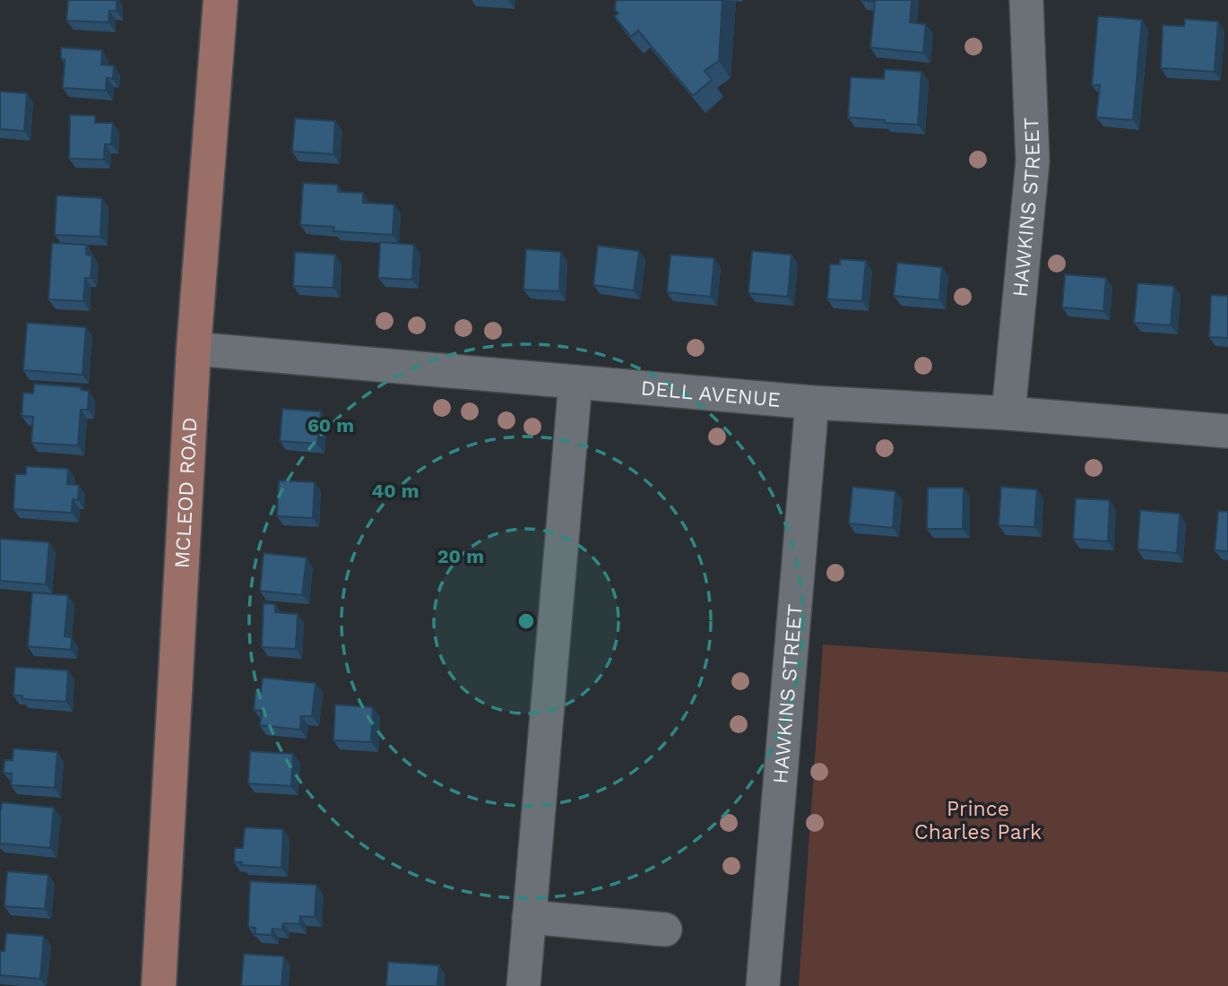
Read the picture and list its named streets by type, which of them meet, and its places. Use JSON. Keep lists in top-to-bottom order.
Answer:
{
  "streets": {
    "main road": ["MCLEOD ROAD"],
    "street": ["HAWKINS STREET", "DELL AVENUE"]
  },
  "crossings": [
    ["HAWKINS STREET", "DELL AVENUE"],
    ["DELL AVENUE", "MCLEOD ROAD"]
  ],
  "parks": ["Prince Charles Park"],
  "rings": ["60 m", "40 m", "20 m"]
}
